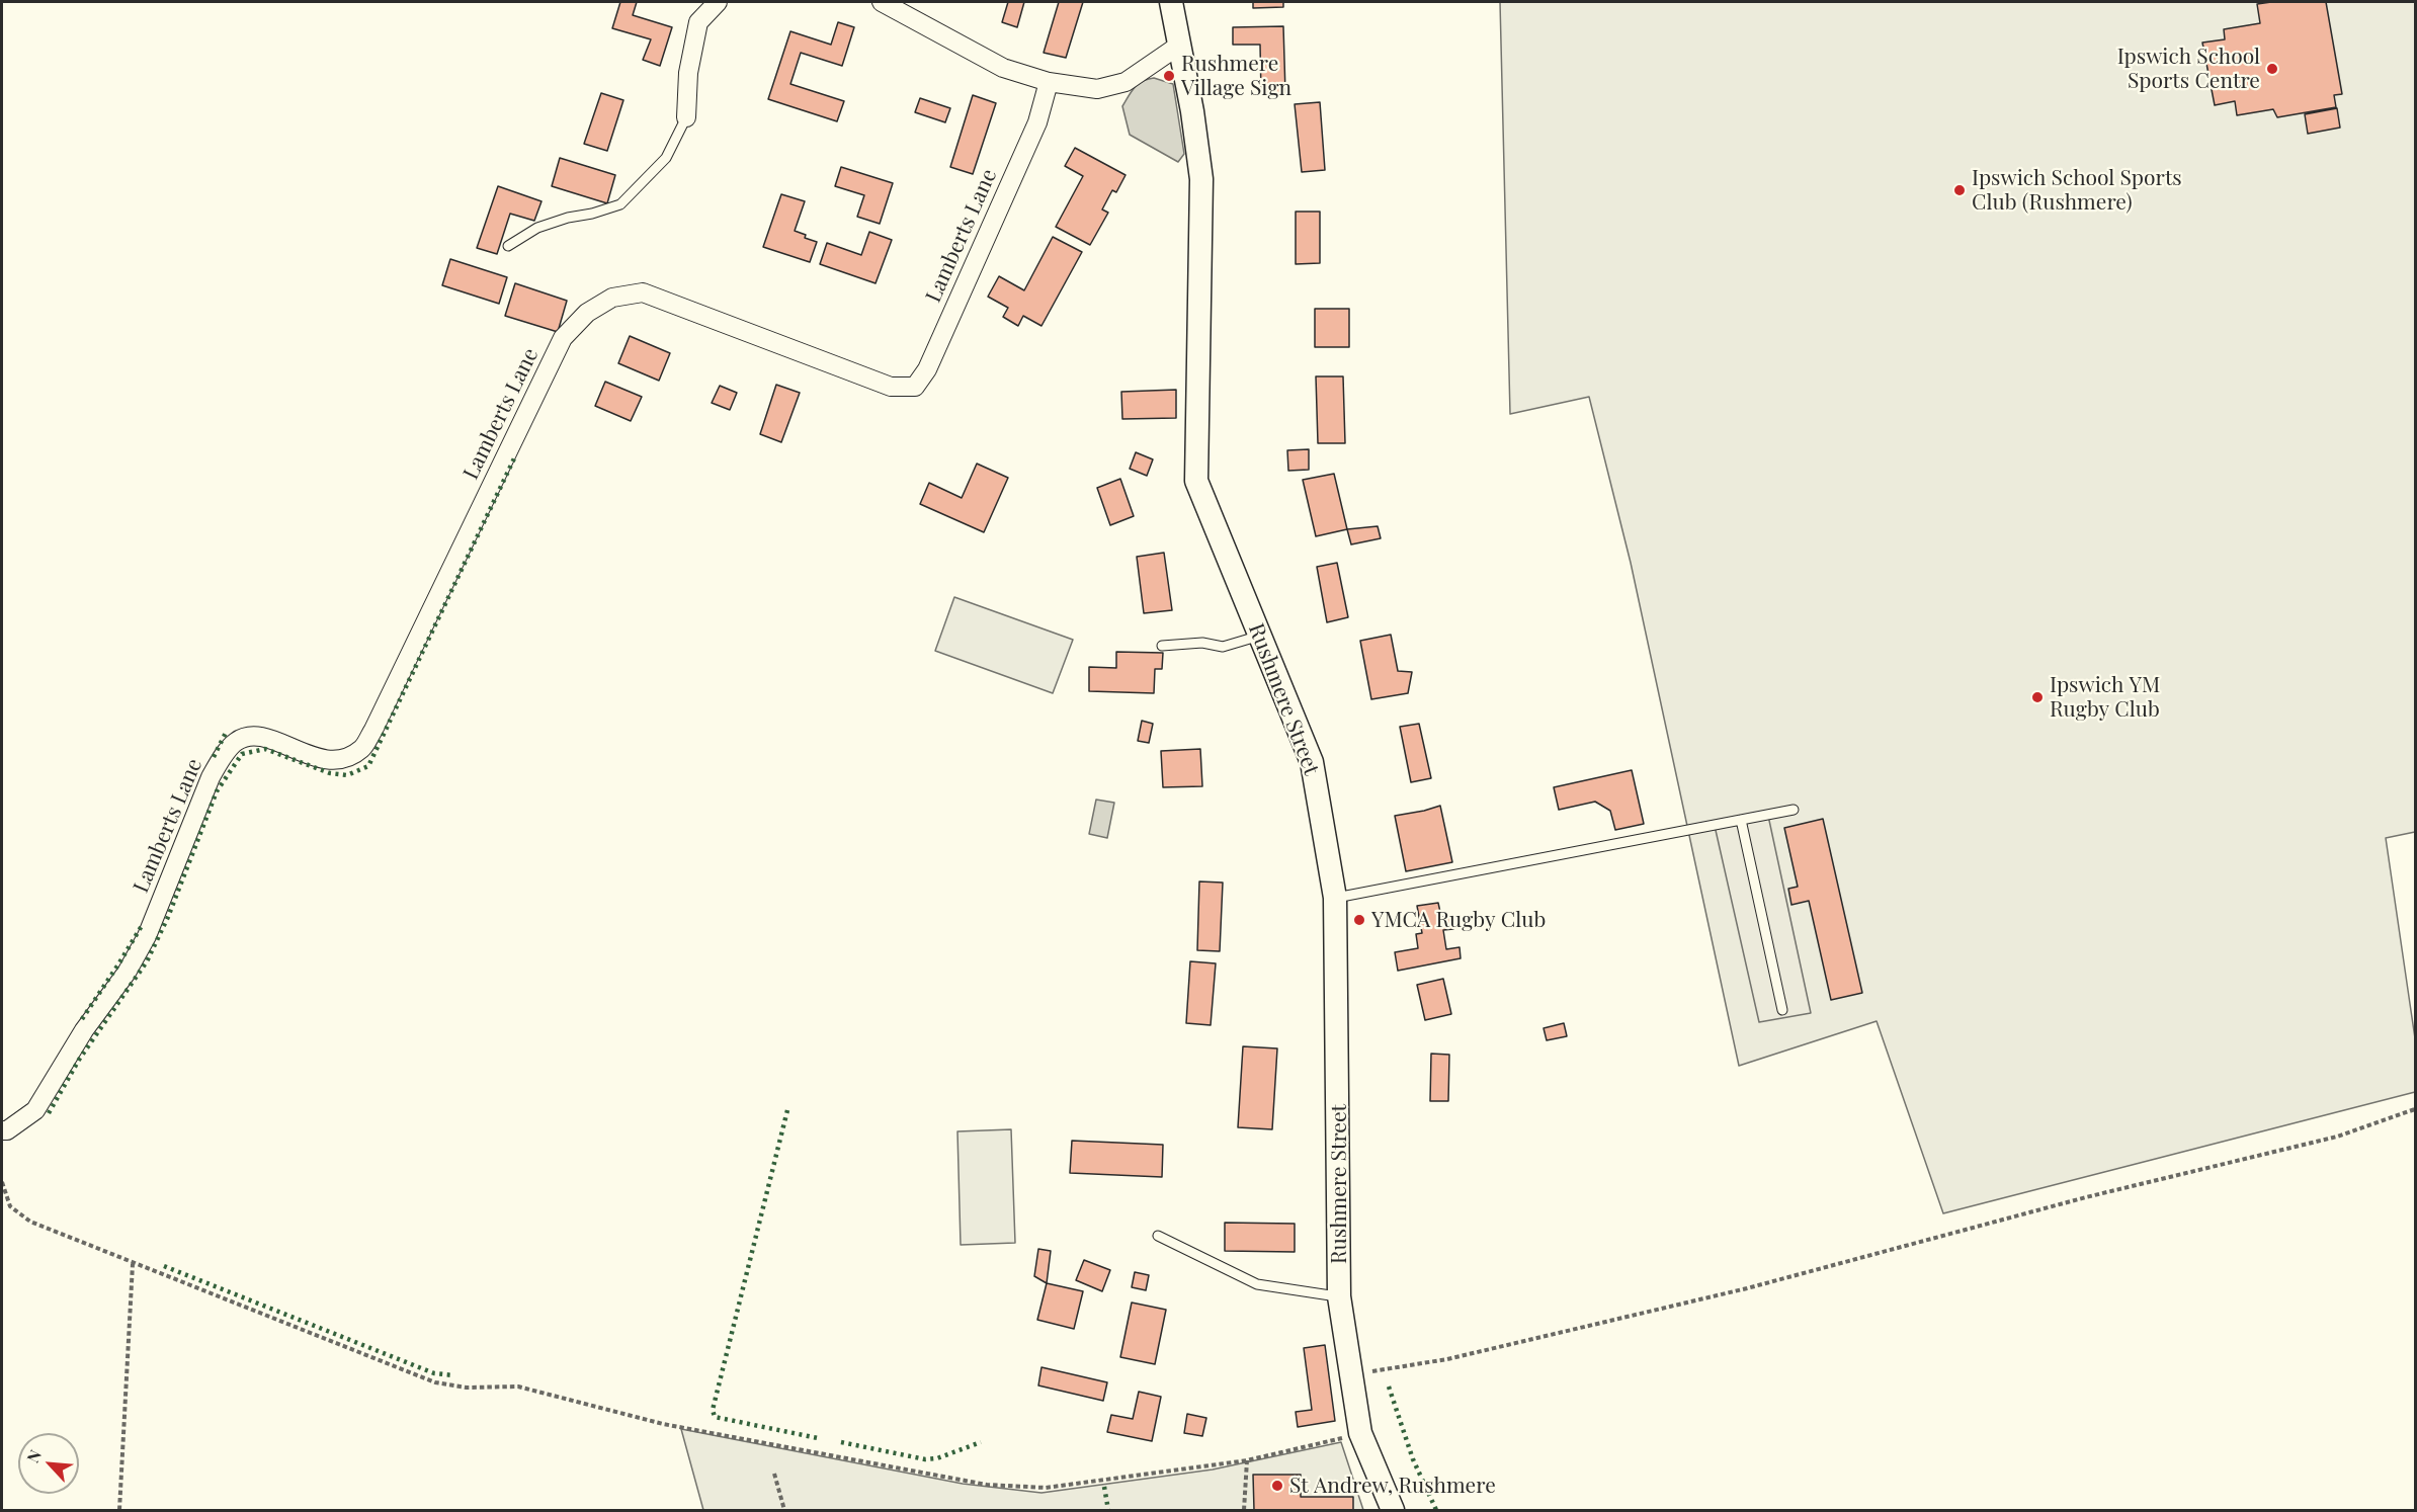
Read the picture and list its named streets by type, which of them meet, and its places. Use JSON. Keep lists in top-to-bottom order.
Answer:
{
  "streets": {
    "street": ["Lamberts Lane", "Rushmere Street"]
  },
  "places": [
    "Ipswich School Sports Centre",
    "Rushmere Village Sign",
    "Ipswich School Sports Club (Rushmere)",
    "Ipswich YM Rugby Club",
    "YMCA Rugby Club",
    "St Andrew, Rushmere"
  ],
  "north": "top left"
}
